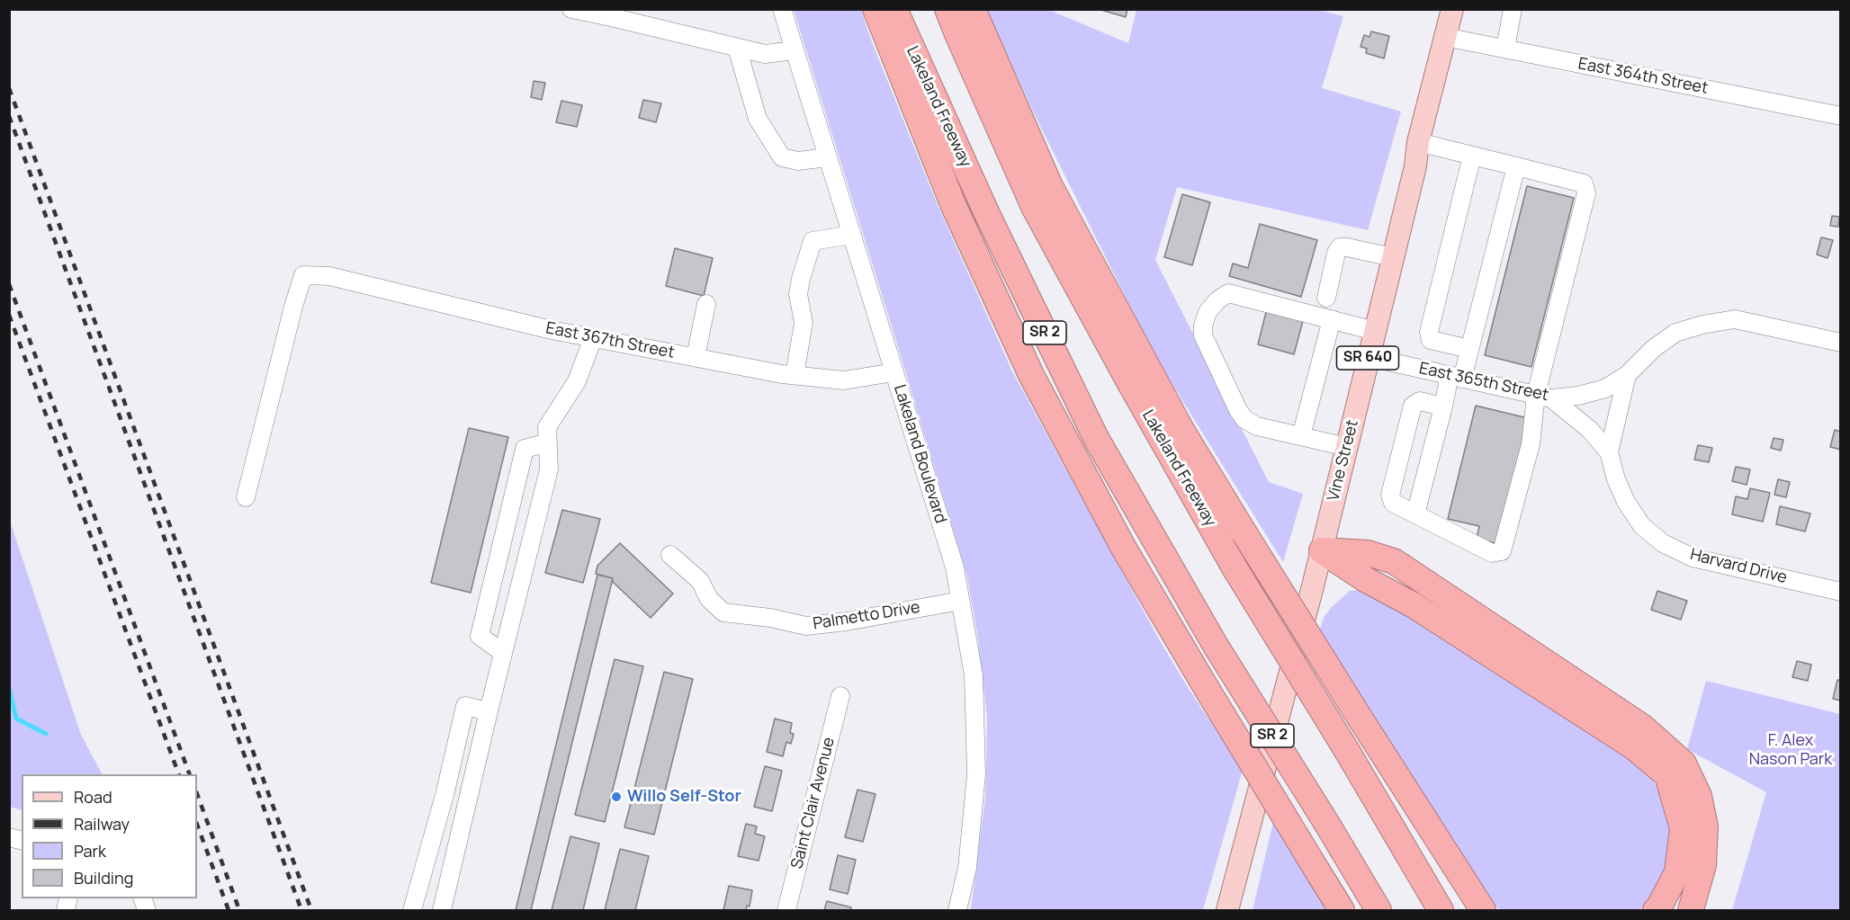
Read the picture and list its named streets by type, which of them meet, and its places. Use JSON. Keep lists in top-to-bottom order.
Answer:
{
  "streets": {
    "highway": ["Lakeland Freeway", "SR 2"],
    "main road": ["SR 640", "Vine Street"],
    "street": [
      "East 364th Street",
      "East 367th Street",
      "East 365th Street",
      "Lakeland Boulevard",
      "Harvard Drive",
      "Palmetto Drive",
      "Saint Clair Avenue"
    ]
  },
  "crossings": [
    ["East 364th Street", "Vine Street"],
    ["East 367th Street", "Lakeland Boulevard"],
    ["East 365th Street", "Vine Street"],
    ["East 365th Street", "Harvard Drive"],
    ["Lakeland Boulevard", "Palmetto Drive"]
  ],
  "parks": ["F. Alex Nason Park"],
  "places": ["Willo Self-Stor"],
  "legend": [
    "Road",
    "Railway",
    "Park",
    "Building"
  ]
}
